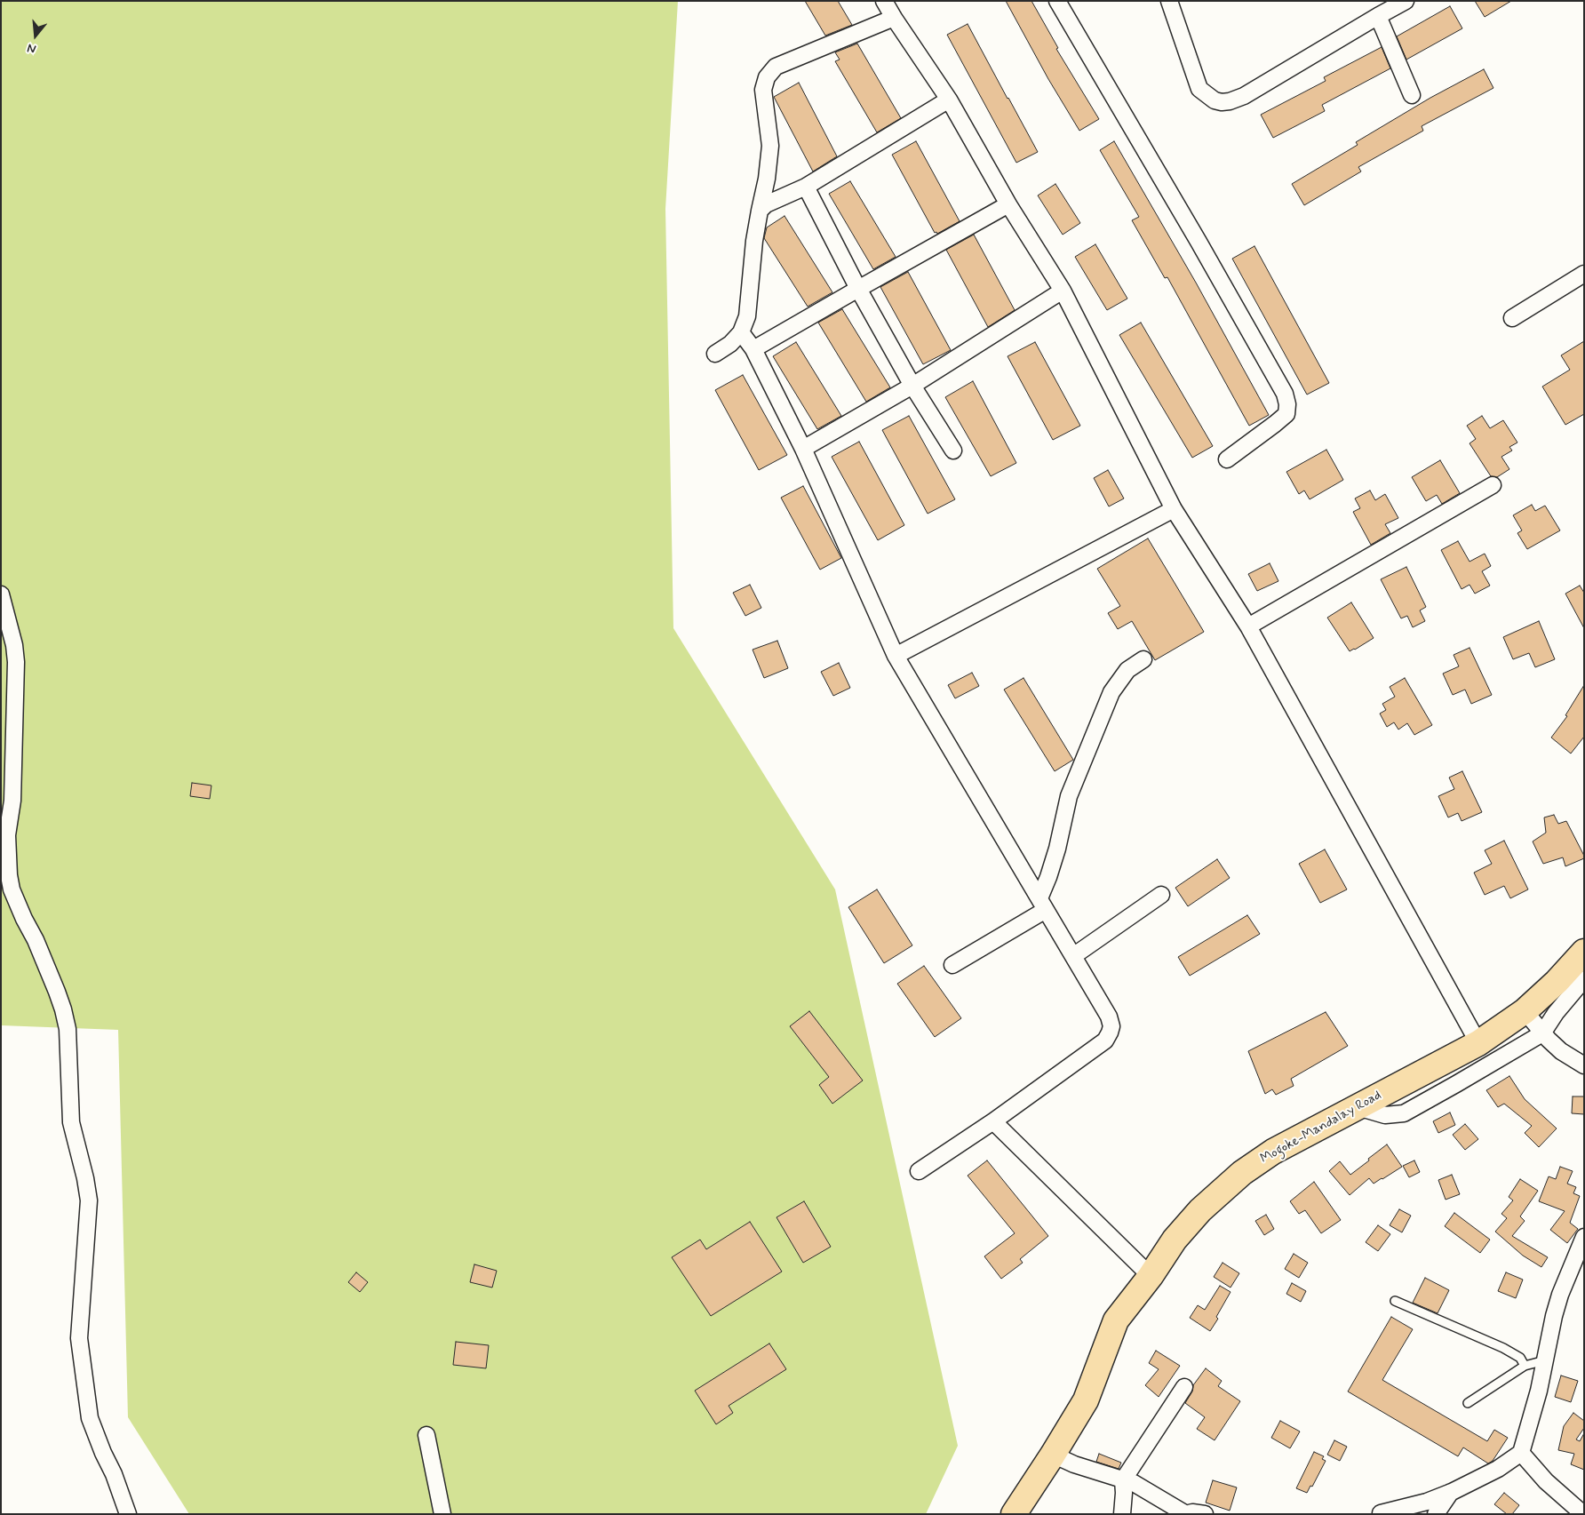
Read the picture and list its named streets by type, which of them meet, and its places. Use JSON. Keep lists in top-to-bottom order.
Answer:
{
  "streets": {
    "highway": ["Mogoke-Mandalay Road"]
  },
  "north": "bottom"
}
